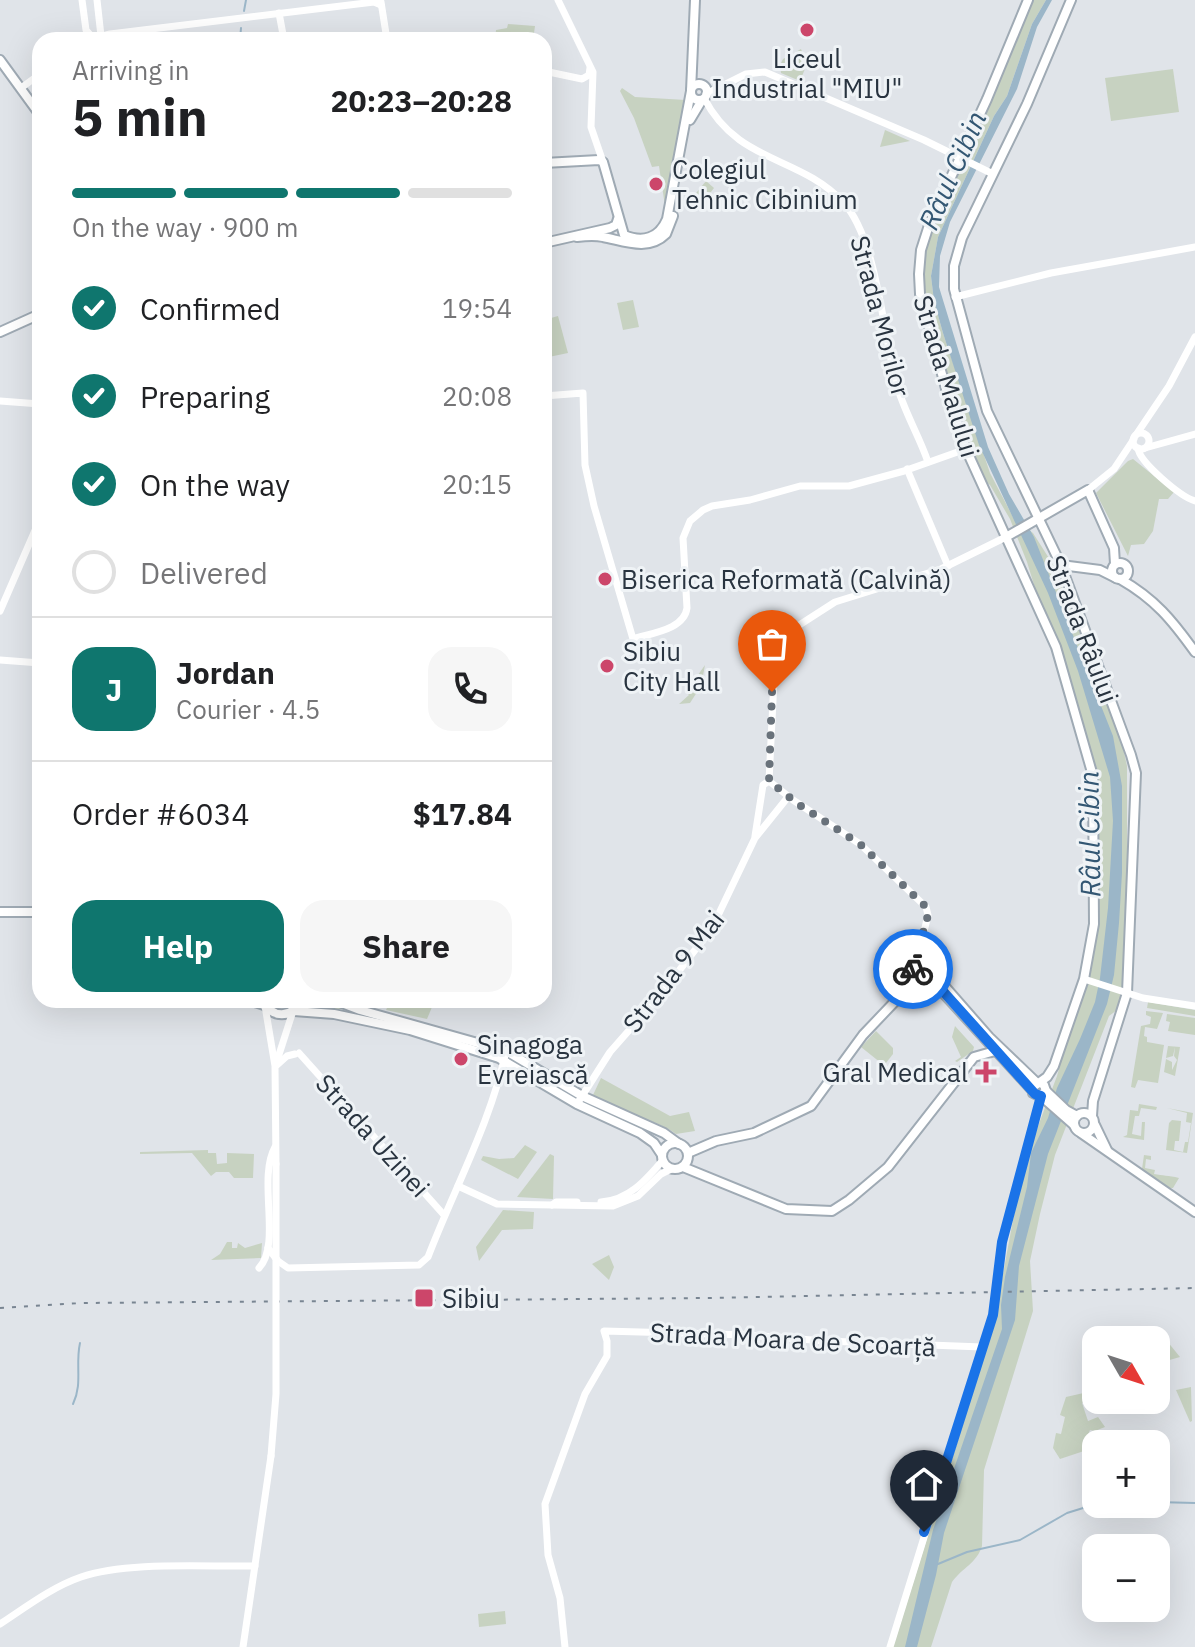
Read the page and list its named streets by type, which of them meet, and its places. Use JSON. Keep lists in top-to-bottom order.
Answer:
{
  "streets": {
    "main road": ["Strada Malului", "Strada Râului"],
    "street": [
      "Strada Morilor",
      "Strada 9 Mai",
      "Strada Uzinei",
      "Strada Moara de Scoarță"
    ]
  },
  "water": ["Râul Cibin"],
  "places": {
    "other": [
      "Liceul Industrial \"MIU\"",
      "Colegiul Tehnic Cibinium",
      "Biserica Reformată (Calvină)",
      "Sibiu City Hall",
      "Sinagoga Evreiască"
    ],
    "health": ["Gral Medical"],
    "transit": ["Sibiu"]
  },
  "north": "bottom right",
  "page": {
    "heading": ["5 min", "Arriving in", "20:23–20:28"],
    "panel": [
      "Jordan",
      "Courier · 4.5",
      "Order #6034",
      "$17.84"
    ],
    "bar": "On the way · 900 m",
    "list": [
      ["Confirmed", "19:54"],
      ["Preparing", "20:08"],
      ["On the way", "20:15"],
      "Delivered"
    ],
    "round": "J",
    "buttons": ["Help", "Share"],
    "map_buttons": ["+", "−"]
  }
}
